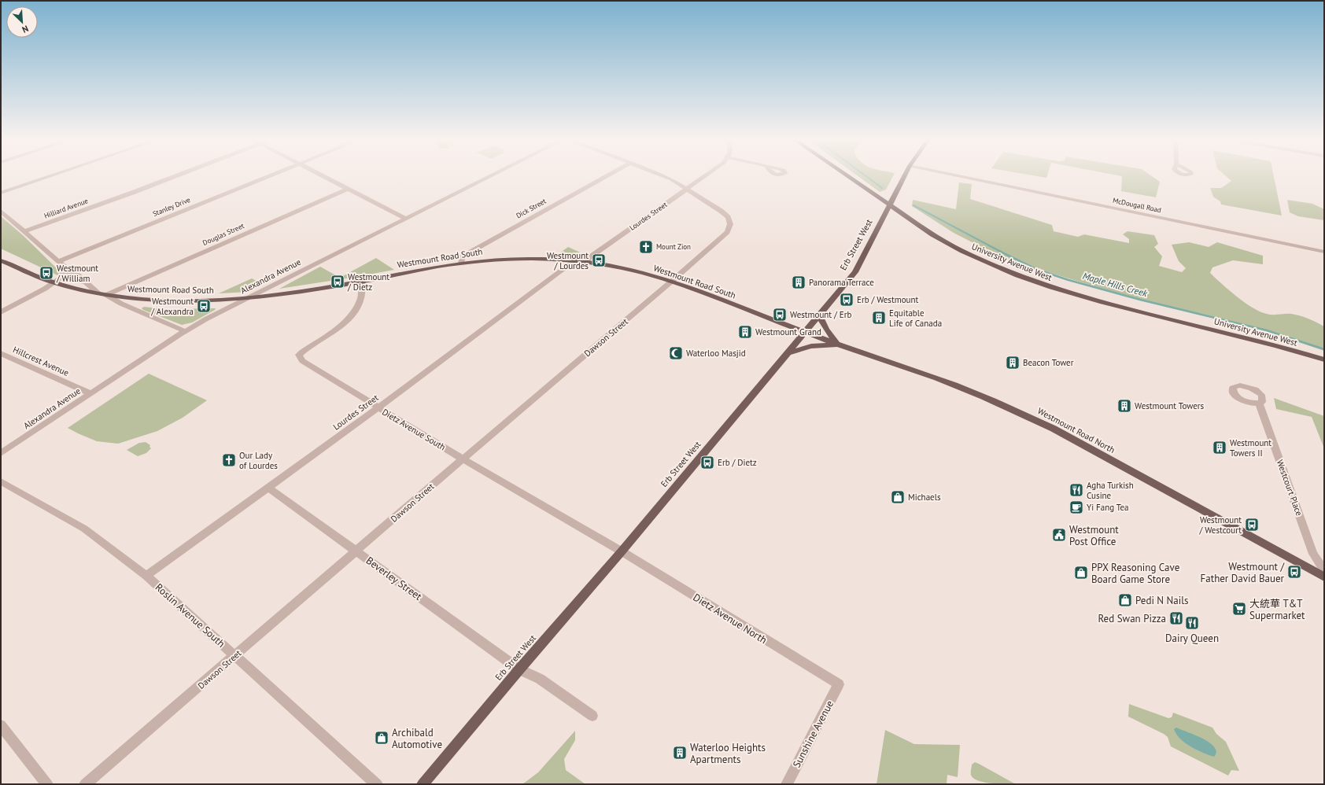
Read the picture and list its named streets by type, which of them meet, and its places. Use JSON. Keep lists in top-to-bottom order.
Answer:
{
  "streets": {
    "main road": [
      "Erb Street West",
      "Westmount Road South",
      "University Avenue West",
      "Westmount Road North"
    ],
    "street": [
      "McDougall Road",
      "Stanley Drive",
      "Hilliard Avenue",
      "Dick Street",
      "Lourdes Street",
      "Douglas Street",
      "Alexandra Avenue",
      "Dawson Street",
      "Hillcrest Avenue",
      "Dietz Avenue South",
      "Westcourt Place",
      "Beverley Street",
      "Roslin Avenue South",
      "Dietz Avenue North",
      "Sunshine Avenue"
    ]
  },
  "crossings": [
    ["Stanley Drive", "Westmount Road South"],
    ["Hilliard Avenue", "Westmount Road South"],
    ["Dick Street", "Westmount Road South"],
    ["Lourdes Street", "Westmount Road South"],
    ["Lourdes Street", "Dawson Street"],
    ["Lourdes Street", "Dietz Avenue South"],
    ["Lourdes Street", "Beverley Street"],
    ["Lourdes Street", "Roslin Avenue South"],
    ["Douglas Street", "Westmount Road South"],
    ["Erb Street West", "Westmount Road South"],
    ["Erb Street West", "University Avenue West"],
    ["Erb Street West", "Dietz Avenue South"],
    ["Erb Street West", "Westmount Road North"],
    ["Erb Street West", "Beverley Street"],
    ["Erb Street West", "Dietz Avenue North"],
    ["Westmount Road South", "Alexandra Avenue"],
    ["Westmount Road South", "Dawson Street"],
    ["Westmount Road South", "Dietz Avenue South"],
    ["Westmount Road South", "Westmount Road North"],
    ["Alexandra Avenue", "Hillcrest Avenue"],
    ["Dawson Street", "Dietz Avenue South"],
    ["Dawson Street", "Beverley Street"],
    ["Dawson Street", "Roslin Avenue South"],
    ["Dietz Avenue South", "Dietz Avenue North"],
    ["Dietz Avenue North", "Sunshine Avenue"]
  ],
  "water": ["Maple Hills Creek"],
  "places": {
    "church": ["Mount Zion", "Our Lady of Lourdes"],
    "bus stop": [
      "Westmount / Lourdes",
      "Westmount / William",
      "Westmount / Dietz",
      "Erb / Westmount",
      "Westmount / Alexandra",
      "Westmount / Erb",
      "Erb / Dietz",
      "Westmount / Westcourt",
      "Westmount / Father David Bauer"
    ],
    "building": [
      "Panorama Terrace",
      "Equitable Life of Canada",
      "Westmount Grand",
      "Beacon Tower",
      "Westmount Towers",
      "Westmount Towers II",
      "Waterloo Heights Apartments"
    ],
    "mosque": ["Waterloo Masjid"],
    "restaurant": ["Agha Turkish Cusine", "Red Swan Pizza", "Dairy Queen"],
    "shop": [
      "Michaels",
      "PPX Reasoning Cave Board Game Store",
      "Pedi N Nails",
      "Archibald Automotive"
    ],
    "cafe": ["Yi Fang Tea"],
    "public building": ["Westmount Post Office"],
    "supermarket": ["大統華 T&T Supermarket"]
  },
  "north": "bottom right"
}
